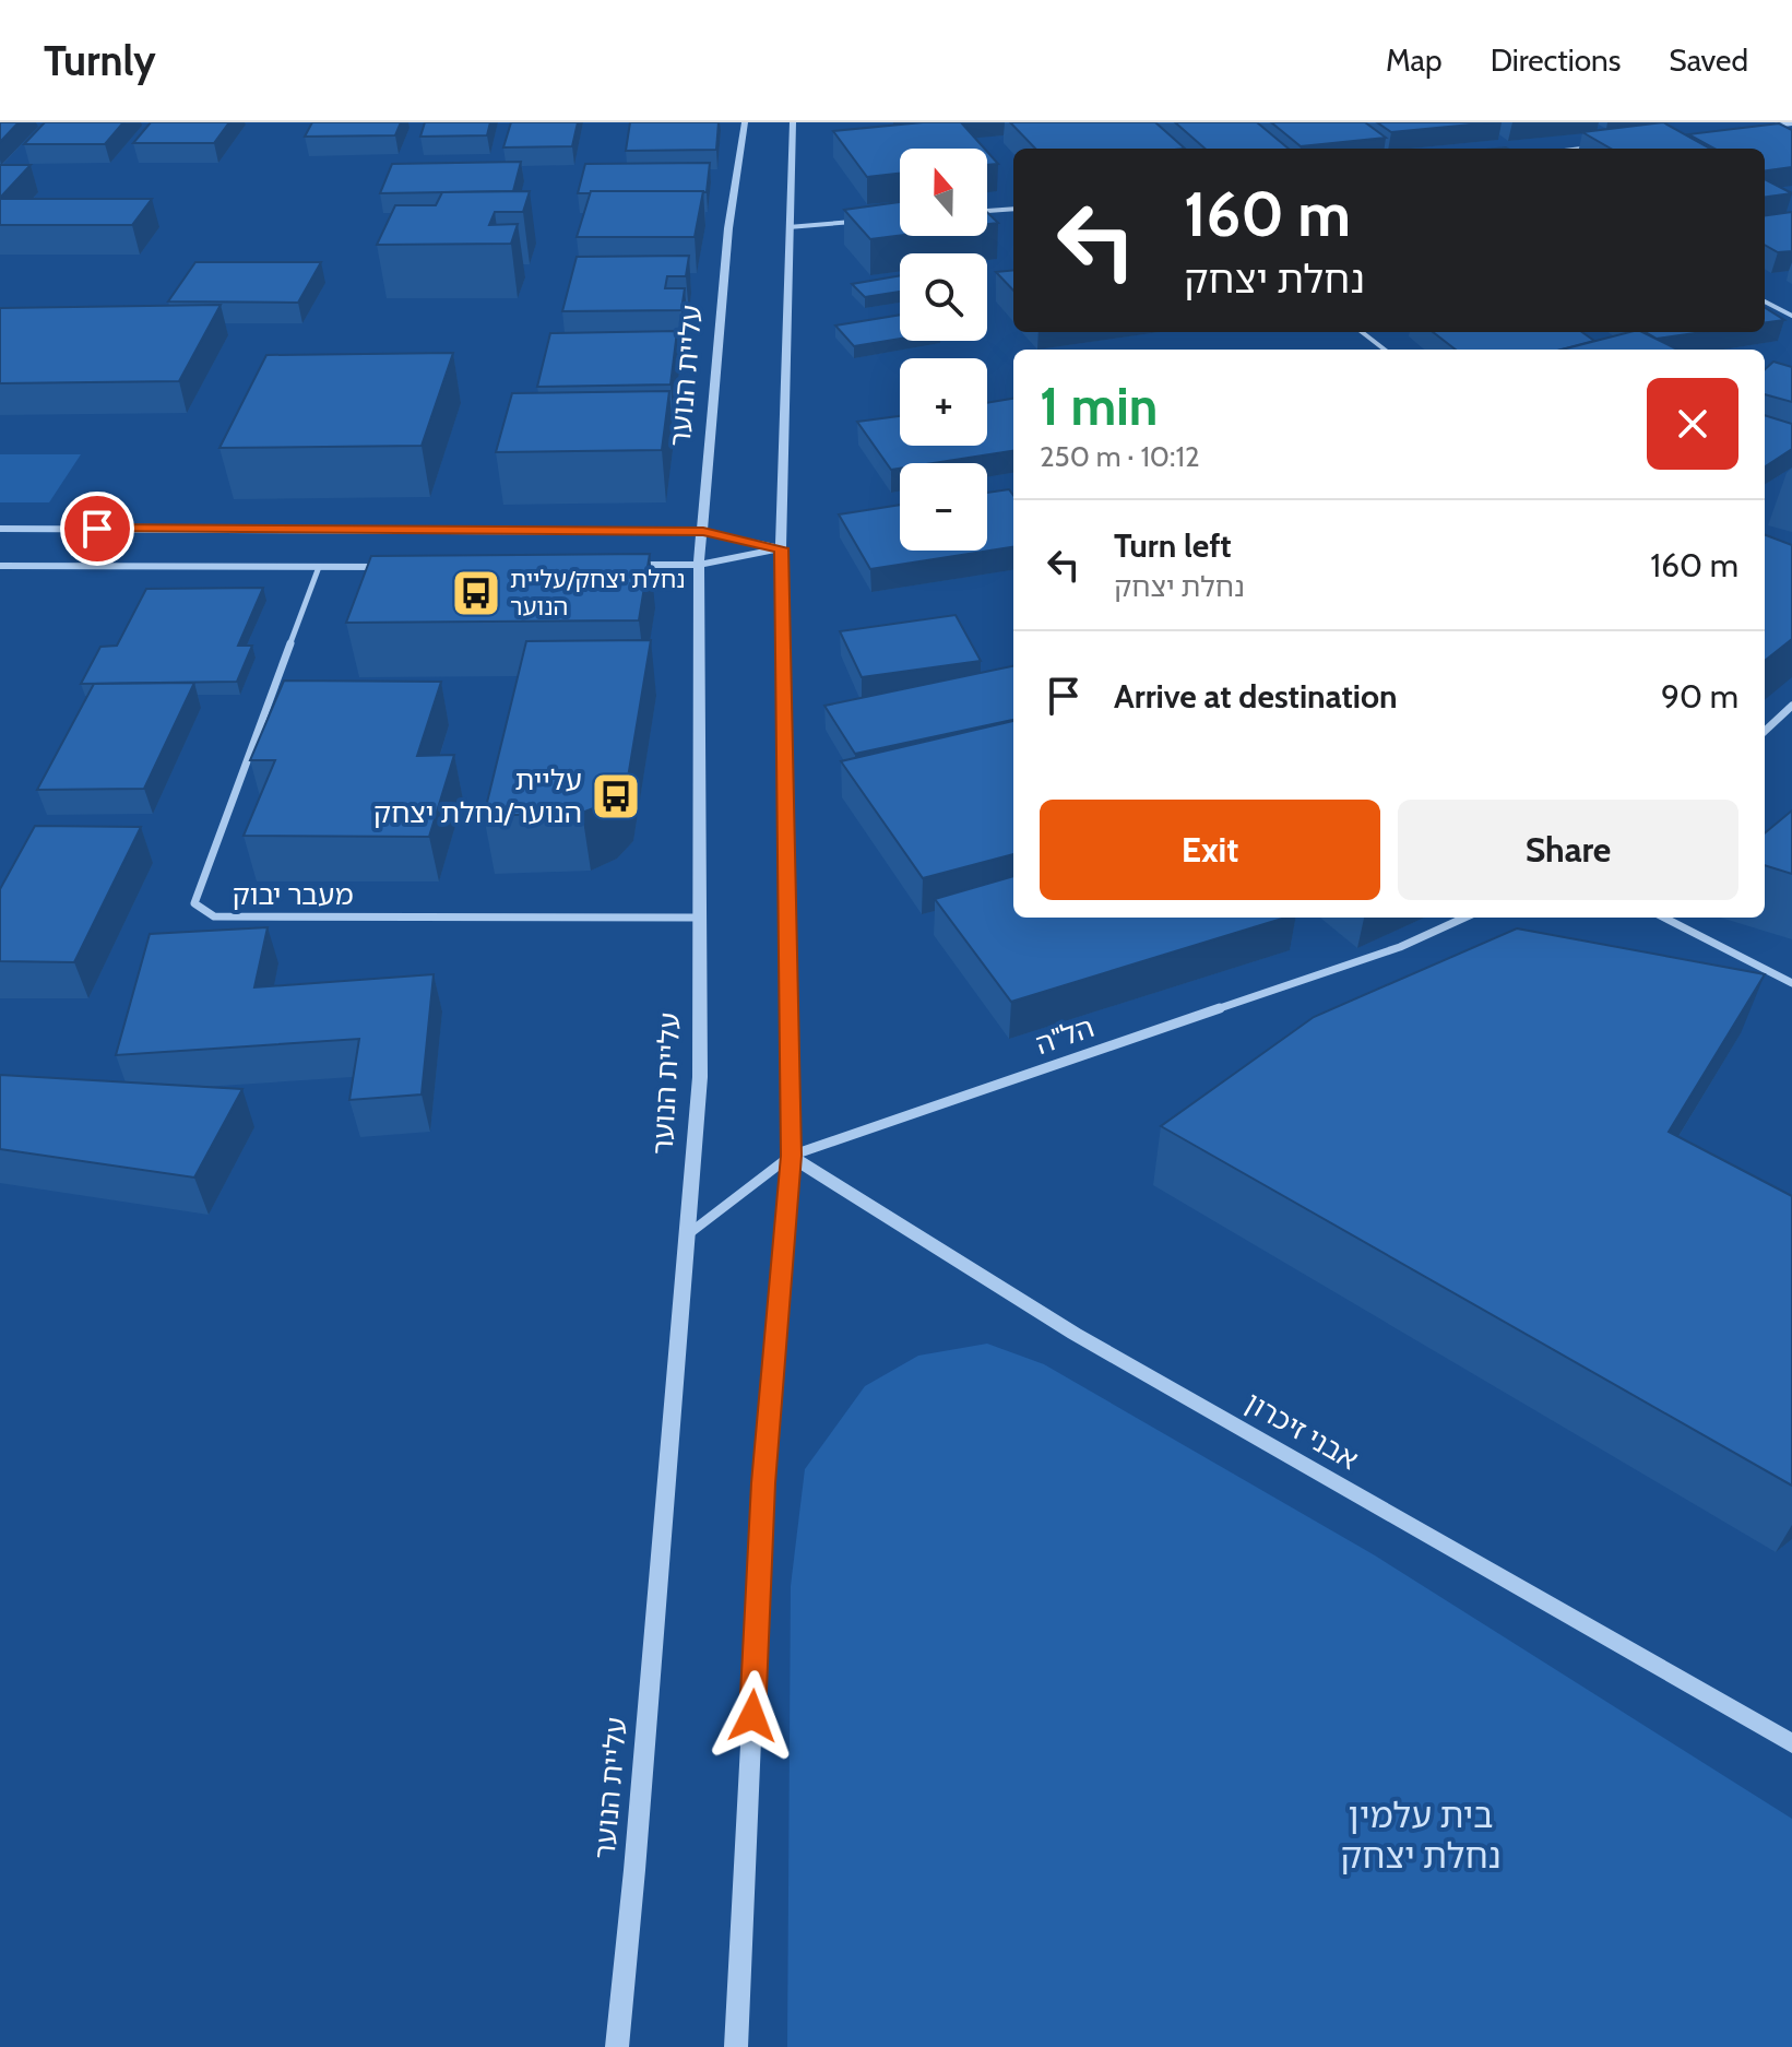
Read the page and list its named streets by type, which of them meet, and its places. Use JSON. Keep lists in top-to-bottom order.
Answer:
{
  "streets": {
    "street": [
      "עליית הנוער",
      "מעבר יבוק",
      "הל\"ה",
      "אבני זיכרון"
    ]
  },
  "crossings": [
    ["עליית הנוער", "מעבר יבוק"],
    ["עליית הנוער", "הל\"ה"],
    ["הל\"ה", "אבני זיכרון"]
  ],
  "parks": ["בית עלמין נחלת יצחק"],
  "places": {
    "bus stop": ["נחלת יצחק/עליית הנוער", "עליית הנוער/נחלת יצחק"]
  },
  "north": "top",
  "page": {
    "header": "Turnly",
    "nav": ["Map", "Directions", "Saved"],
    "map_buttons": ["+", "−"],
    "turn": ["160 m", "נחלת יצחק"],
    "heading": ["1 min", "250 m · 10:12"],
    "list": [
      {
        "name": "Turn left",
        "note": "נחלת יצחק",
        "value": "160 m"
      },
      {
        "name": "Arrive at destination",
        "value": "90 m"
      }
    ],
    "buttons": ["Exit", "Share"]
  }
}
